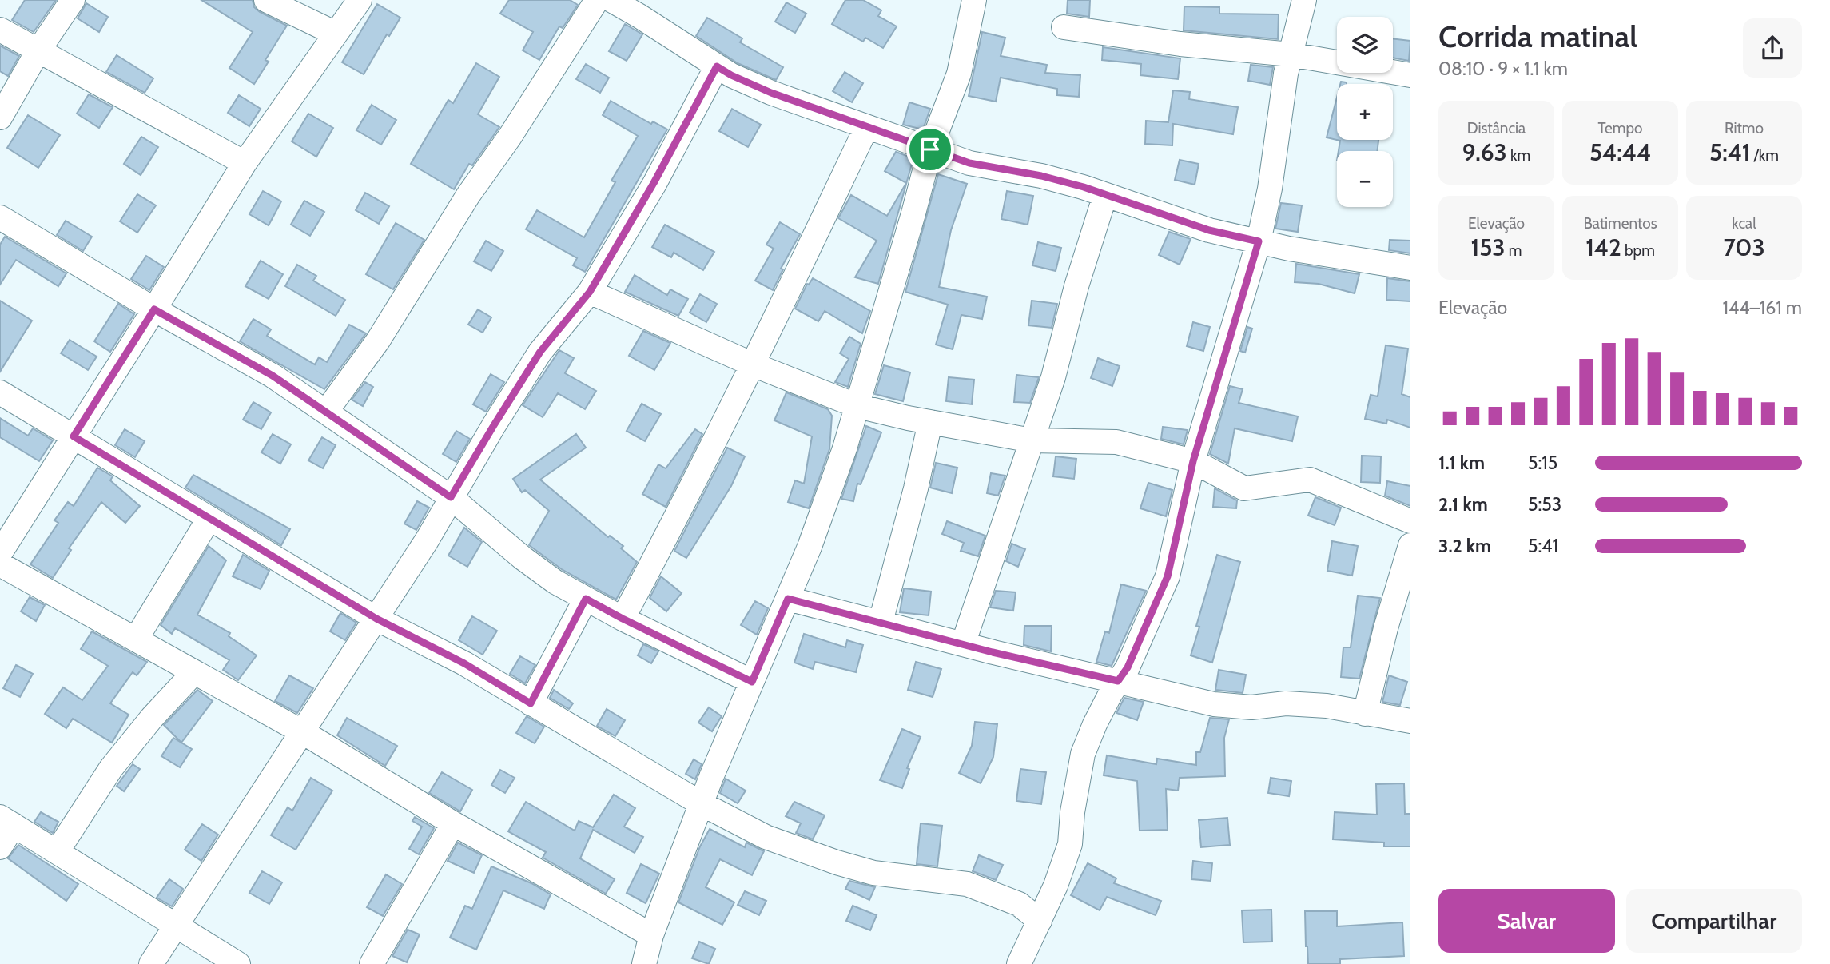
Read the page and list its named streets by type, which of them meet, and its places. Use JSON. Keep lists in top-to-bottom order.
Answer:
{
  "page": {
    "heading": ["Corrida matinal", "08:10 · 9 × 1.1 km"],
    "map_buttons": ["+", "−"],
    "stats": [
      ["Distância", "9.63 km"],
      ["Tempo", "54:44"],
      ["Ritmo", "5:41 /km"],
      ["Elevação", "153 m"],
      ["Batimentos", "142 bpm"],
      ["kcal", "703"]
    ],
    "chart": ["Elevação", "144–161 m"],
    "list": [
      {
        "name": "1.1 km",
        "note": "5:15"
      },
      {
        "name": "2.1 km",
        "note": "5:53"
      },
      {
        "name": "3.2 km",
        "note": "5:41"
      }
    ],
    "buttons": ["Salvar", "Compartilhar"]
  }
}
